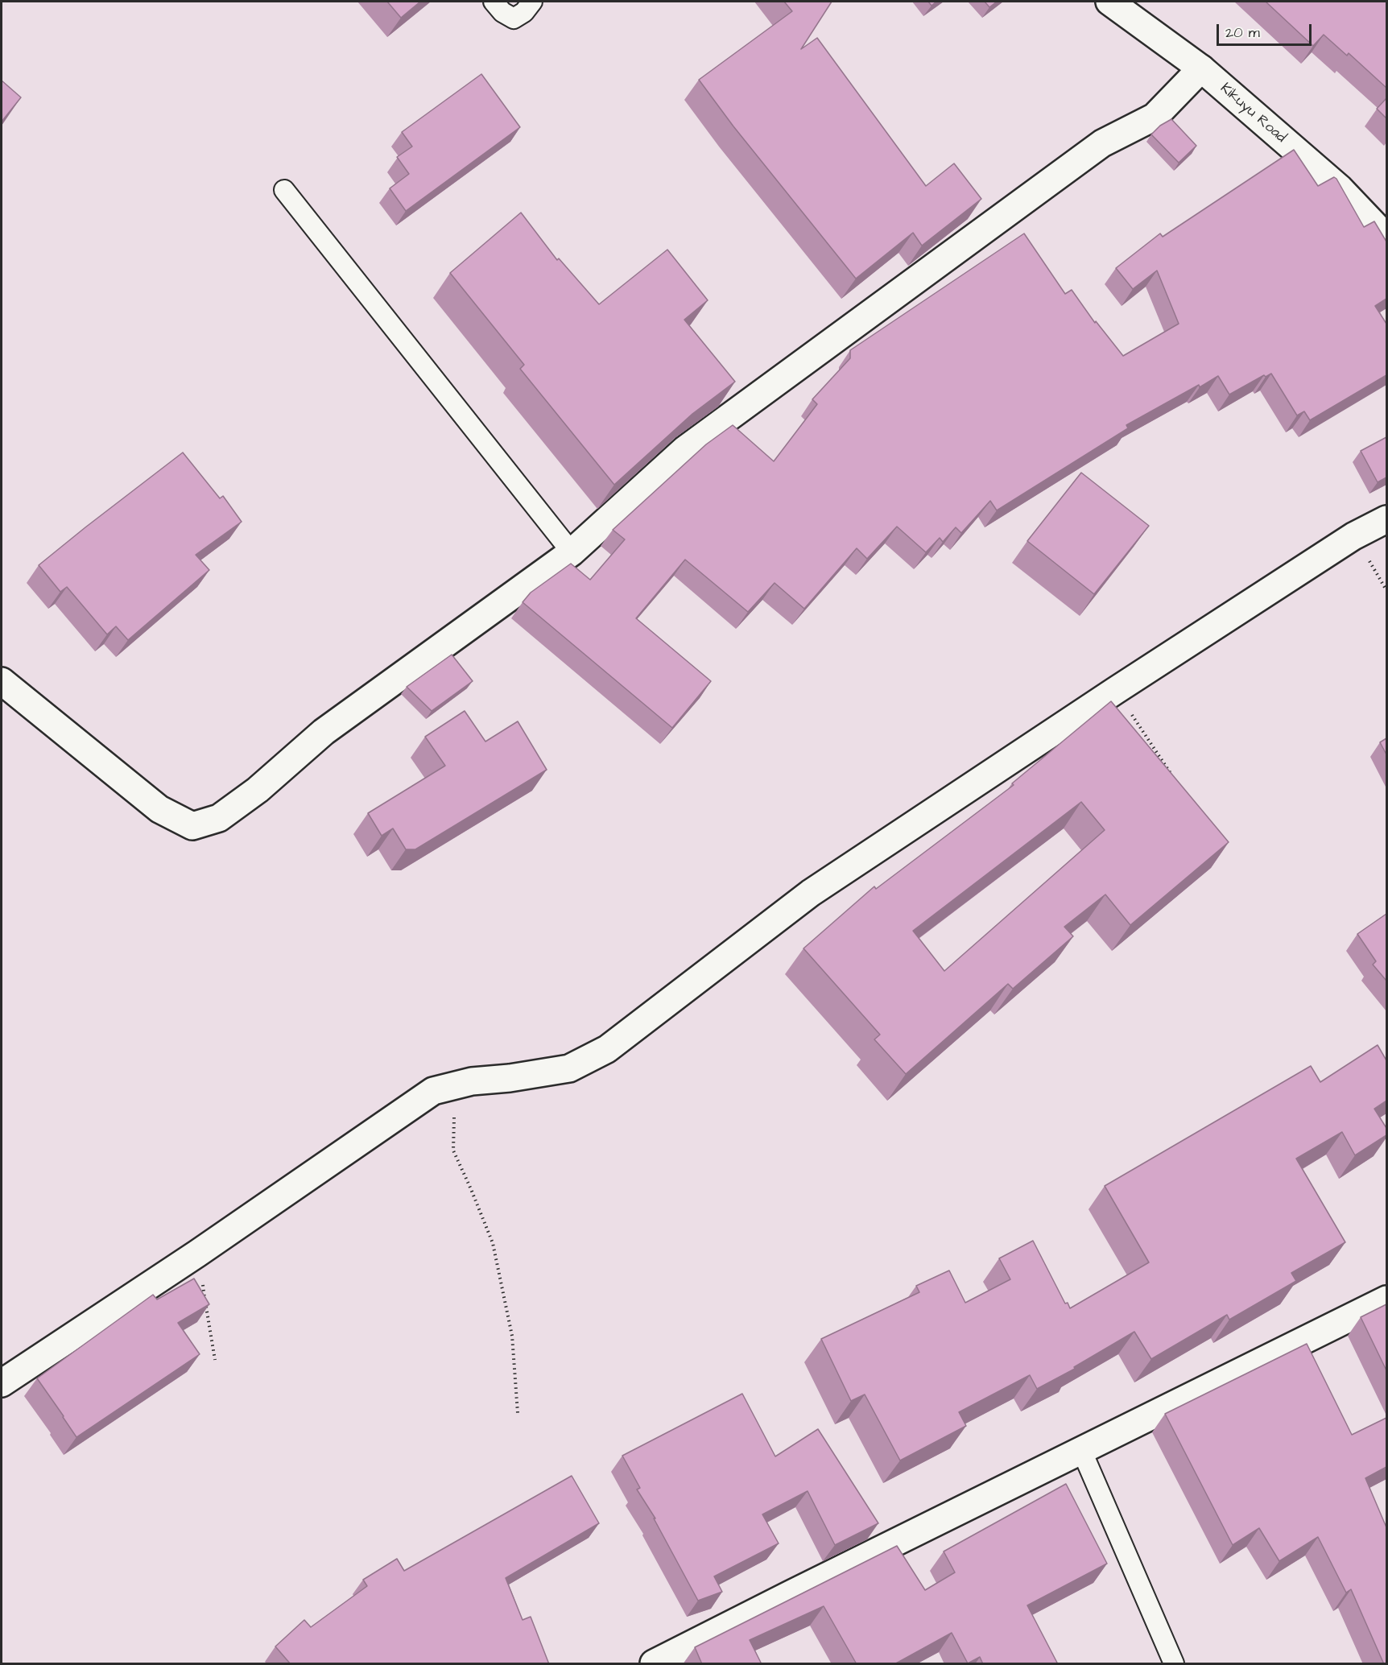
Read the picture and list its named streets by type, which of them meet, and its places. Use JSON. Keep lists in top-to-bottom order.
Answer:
{
  "streets": {
    "street": ["Kikuyu Road"]
  },
  "scale_bar": "20 m"
}
